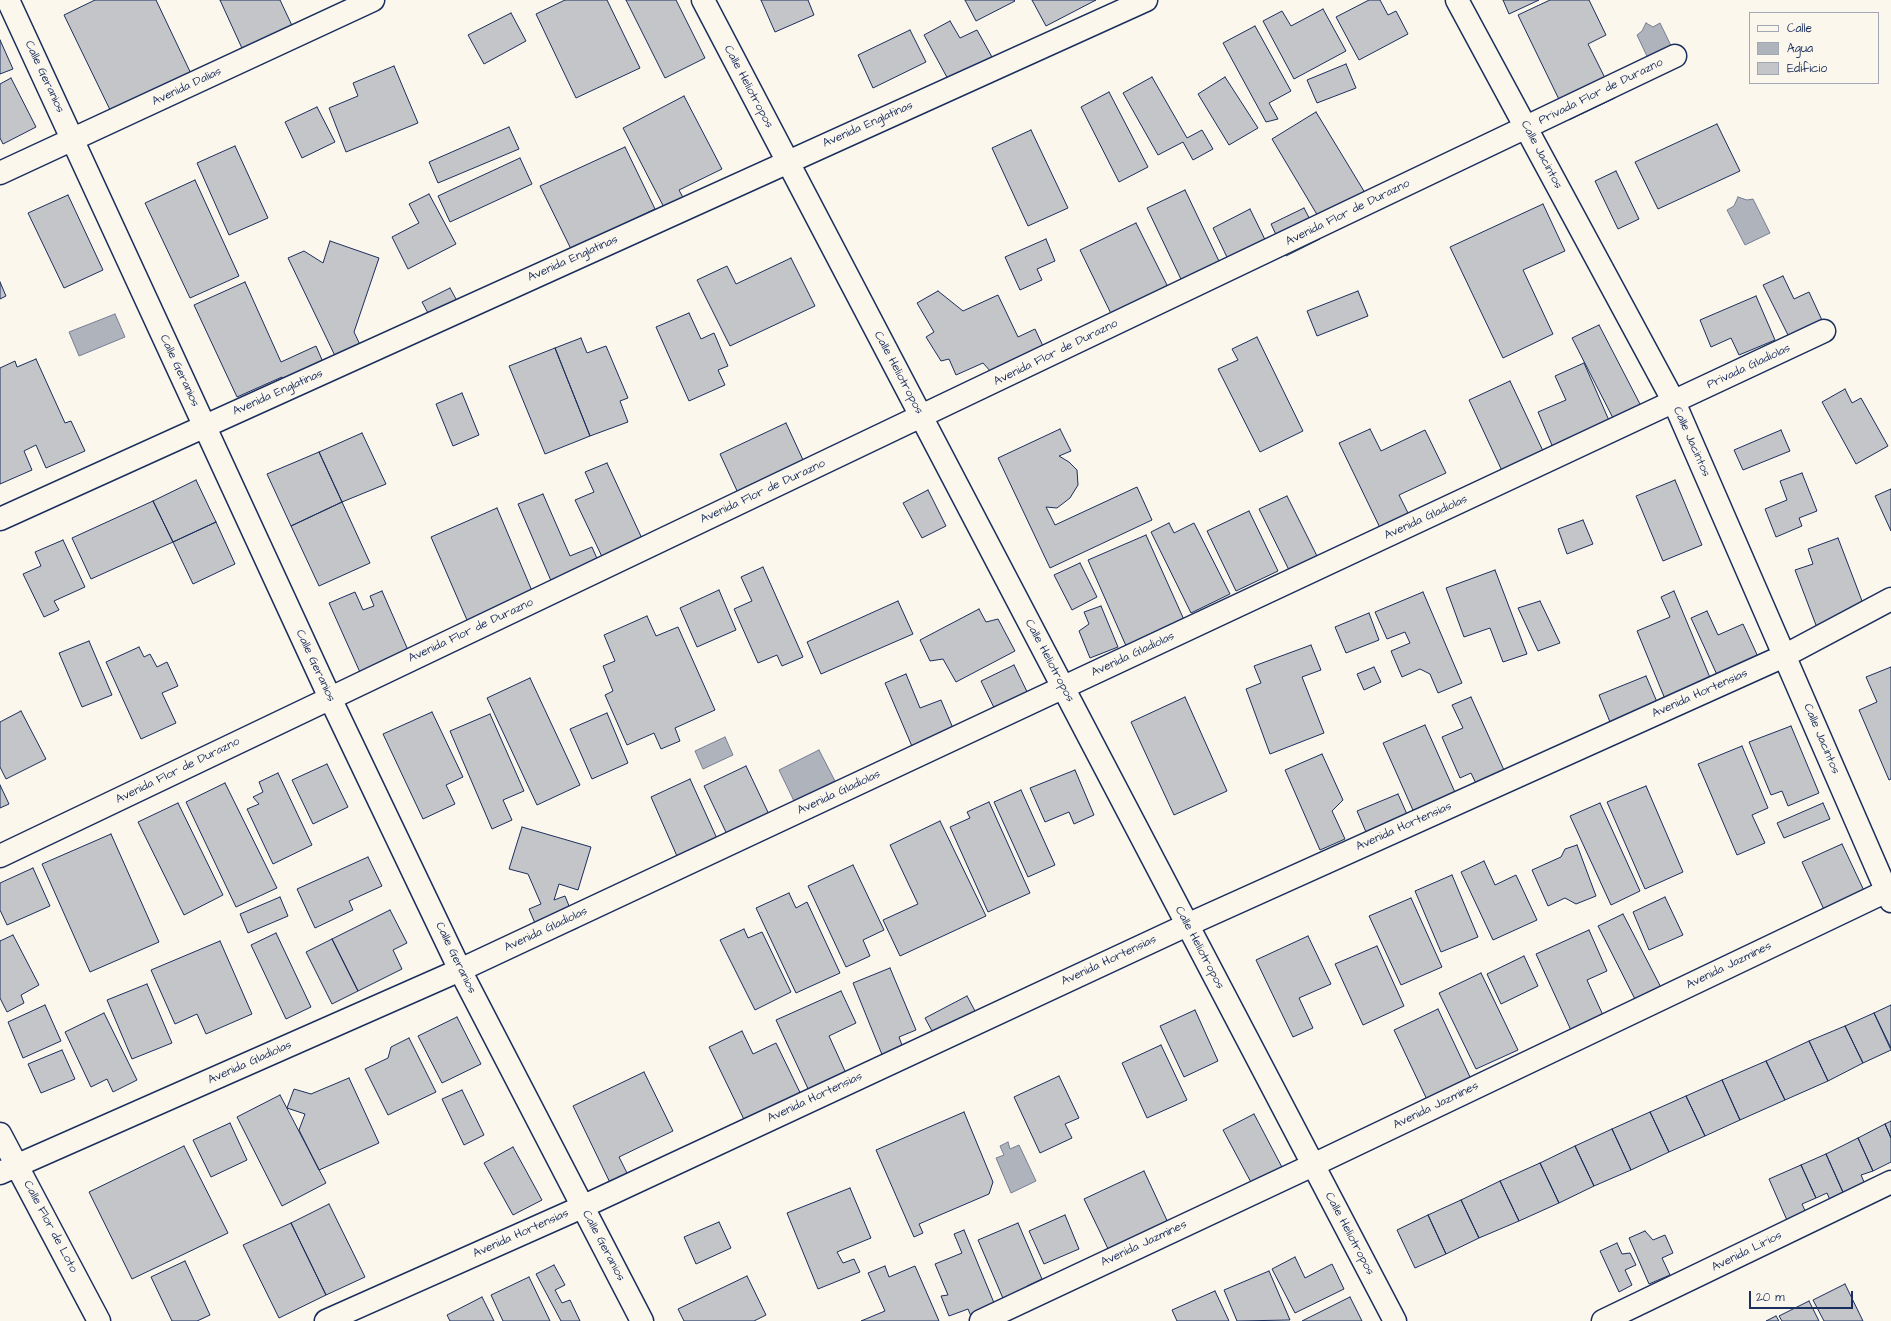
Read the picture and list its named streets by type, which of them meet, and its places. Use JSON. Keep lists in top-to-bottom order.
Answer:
{
  "streets": {
    "street": [
      "Calle Geranios",
      "Avenida Dalias",
      "Calle Heliotropos",
      "Privada Flor de Durazno",
      "Avenida Englatinas",
      "Calle Jacintos",
      "Avenida Flor de Durazno",
      "Privada Gladiolas",
      "Avenida Gladiolas",
      "Avenida Hortensias",
      "Avenida Jazmines",
      "Calle Flor de Loto",
      "Avenida Lirios"
    ]
  },
  "crossings": [
    ["Calle Geranios", "Avenida Dalias"],
    ["Calle Geranios", "Avenida Englatinas"],
    ["Calle Geranios", "Avenida Flor de Durazno"],
    ["Calle Geranios", "Avenida Gladiolas"],
    ["Calle Geranios", "Avenida Hortensias"],
    ["Calle Heliotropos", "Avenida Englatinas"],
    ["Calle Heliotropos", "Avenida Flor de Durazno"],
    ["Calle Heliotropos", "Avenida Gladiolas"],
    ["Calle Heliotropos", "Avenida Hortensias"],
    ["Calle Heliotropos", "Avenida Jazmines"],
    ["Privada Flor de Durazno", "Calle Jacintos"],
    ["Privada Flor de Durazno", "Avenida Flor de Durazno"],
    ["Calle Jacintos", "Avenida Flor de Durazno"],
    ["Calle Jacintos", "Privada Gladiolas"],
    ["Calle Jacintos", "Avenida Gladiolas"],
    ["Calle Jacintos", "Avenida Hortensias"],
    ["Calle Jacintos", "Avenida Jazmines"],
    ["Privada Gladiolas", "Avenida Gladiolas"],
    ["Avenida Gladiolas", "Calle Flor de Loto"]
  ],
  "legend": ["Calle", "Agua", "Edificio"],
  "scale_bar": "20 m"
}
